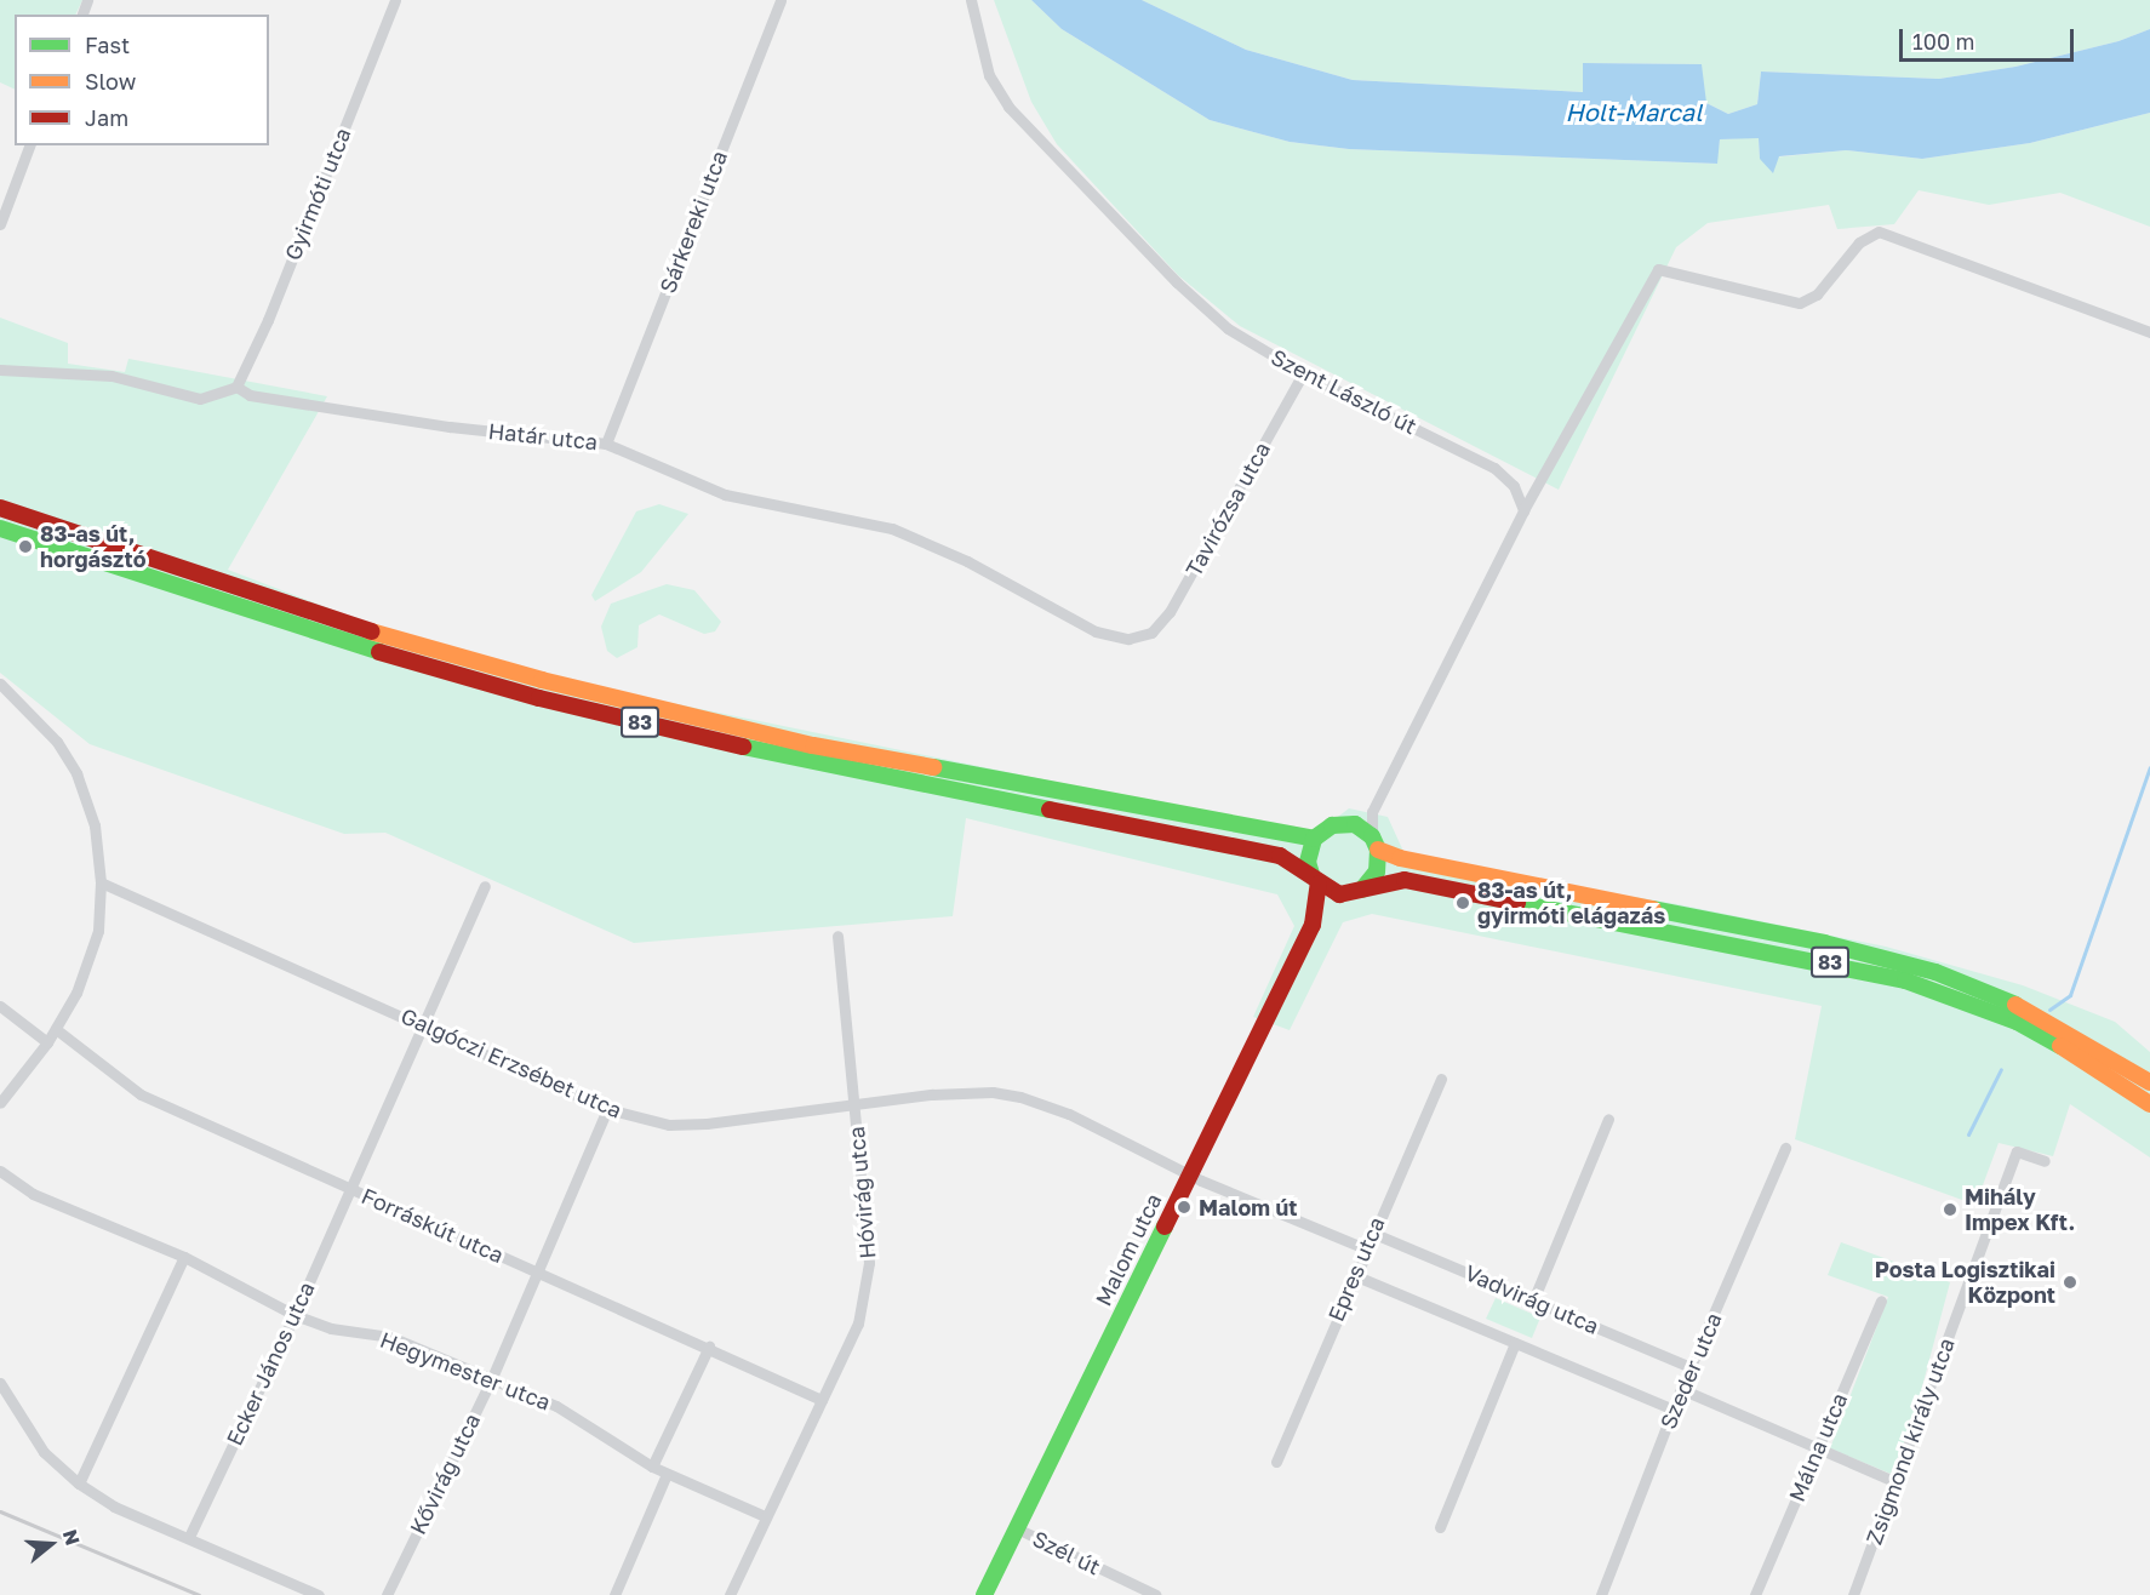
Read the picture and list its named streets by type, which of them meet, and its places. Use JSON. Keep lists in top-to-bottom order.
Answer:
{
  "streets": {
    "main road": ["83", "Malom utca"],
    "street": [
      "Gyirmóti utca",
      "Sárkereki utca",
      "Szent László út",
      "Határ utca",
      "Tavirózsa utca",
      "Galgóczi Erzsébet utca",
      "Hóvirág utca",
      "Forráskút utca",
      "Epres utca",
      "Vadvirág utca",
      "Ecker János utca",
      "Hegymester utca",
      "Szeder utca",
      "Zsigmond király utca",
      "Málna utca",
      "Kővirág utca",
      "Szél út"
    ]
  },
  "crossings": [
    ["Gyirmóti utca", "Határ utca"],
    ["Sárkereki utca", "Határ utca"],
    ["Szent László út", "Tavirózsa utca"],
    ["Határ utca", "Tavirózsa utca"],
    ["Galgóczi Erzsébet utca", "Hóvirág utca"],
    ["Galgóczi Erzsébet utca", "Malom utca"],
    ["Galgóczi Erzsébet utca", "Ecker János utca"],
    ["Galgóczi Erzsébet utca", "Kővirág utca"],
    ["Hóvirág utca", "Forráskút utca"],
    ["Hóvirág utca", "Hegymester utca"],
    ["Forráskút utca", "Ecker János utca"],
    ["Forráskút utca", "Kővirág utca"],
    ["Malom utca", "Szél út"],
    ["Epres utca", "Vadvirág utca"],
    ["Vadvirág utca", "Szeder utca"],
    ["Ecker János utca", "Hegymester utca"],
    ["Hegymester utca", "Kővirág utca"]
  ],
  "water": ["Holt-Marcal"],
  "places": [
    "83-as út, horgásztó",
    "83-as út, gyirmóti elágazás",
    "Malom út",
    "Mihály Impex Kft.",
    "Posta Logisztikai Központ"
  ],
  "legend": ["Fast", "Slow", "Jam"],
  "scale_bar": "100 m",
  "north": "right"
}
